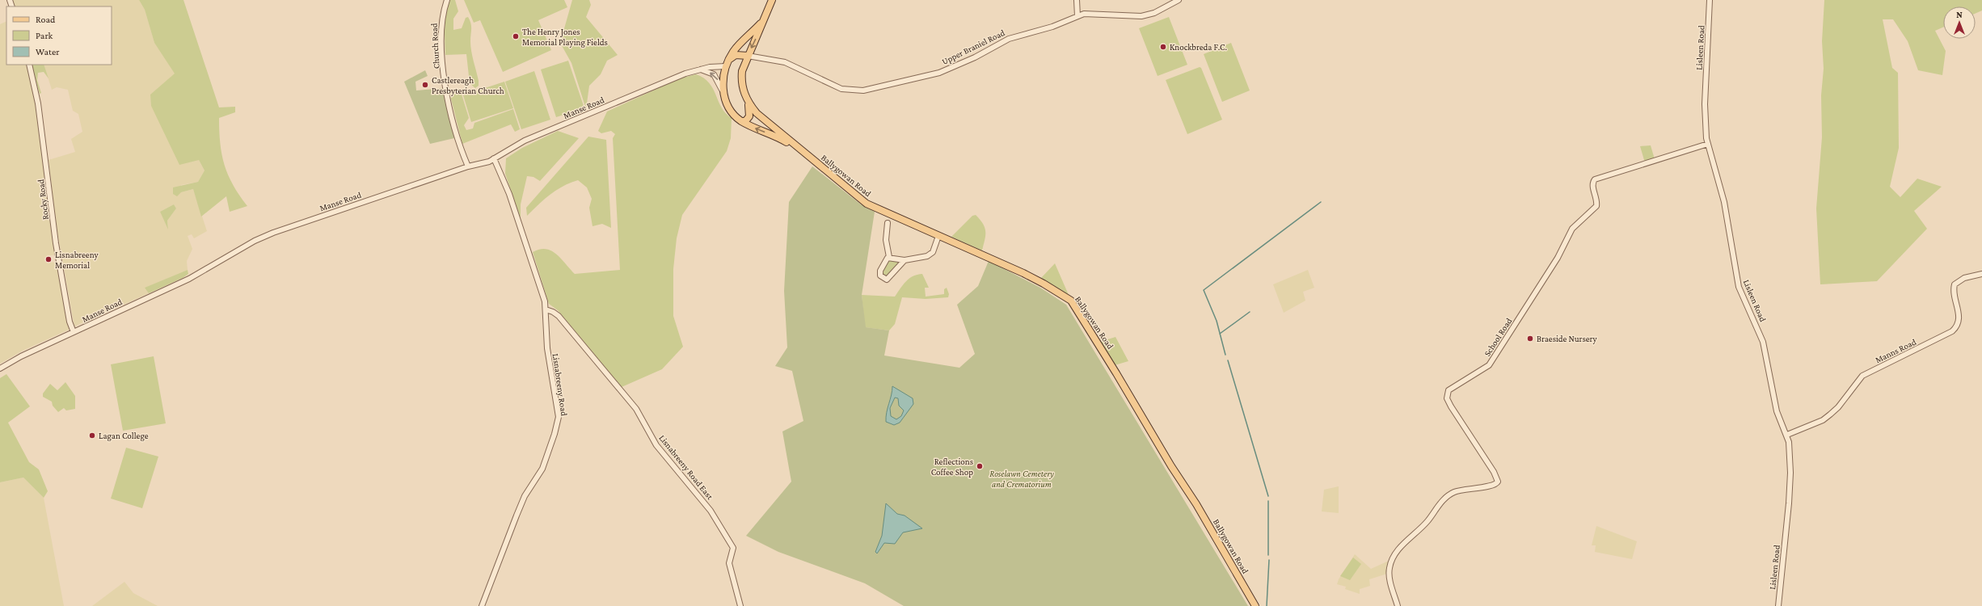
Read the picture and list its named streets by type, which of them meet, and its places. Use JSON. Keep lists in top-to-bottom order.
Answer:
{
  "streets": {
    "main road": ["Ballygowan Road"],
    "street": [
      "Church Road",
      "Upper Braniel Road",
      "Lisleen Road",
      "Manse Road",
      "Rocky Road",
      "School Road",
      "Manns Road",
      "Lisnabreeny Road",
      "Lisnabreeny Road East"
    ]
  },
  "crossings": [
    ["Church Road", "Manse Road"],
    ["Upper Braniel Road", "Ballygowan Road"],
    ["Lisleen Road", "School Road"],
    ["Lisleen Road", "Manns Road"],
    ["Manse Road", "Ballygowan Road"],
    ["Manse Road", "Rocky Road"],
    ["Manse Road", "Lisnabreeny Road"],
    ["Lisnabreeny Road", "Lisnabreeny Road East"]
  ],
  "parks": ["Roselawn Cemetery and Crematorium"],
  "places": [
    "The Henry Jones Memorial Playing Fields",
    "Knockbreda F.C.",
    "Castlereagh Presbyterian Church",
    "Lisnabreeny Memorial",
    "Braeside Nursery",
    "Lagan College",
    "Reflections Coffee Shop"
  ],
  "legend": ["Road", "Park", "Water"],
  "north": "top"
}
